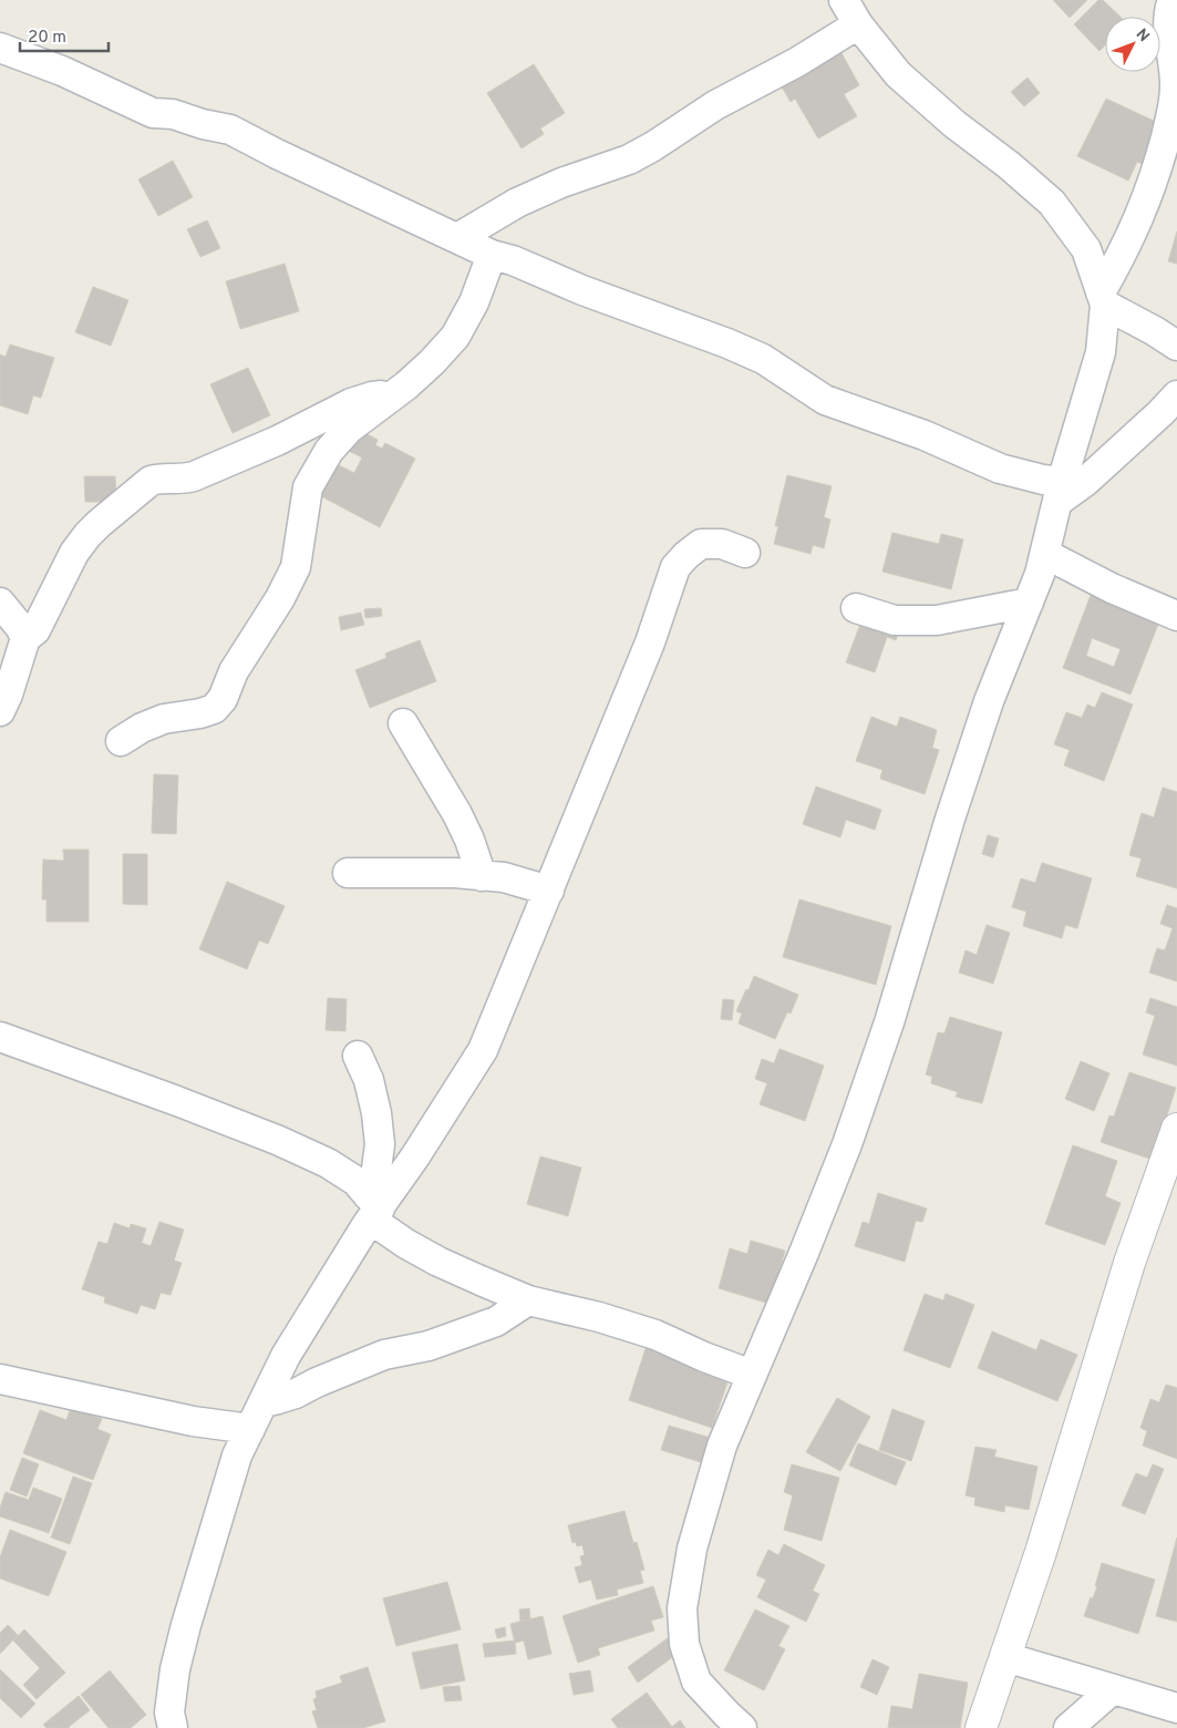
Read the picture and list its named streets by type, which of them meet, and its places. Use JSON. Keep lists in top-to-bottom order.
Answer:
{
  "scale_bar": "20 m",
  "north": "top right"
}
